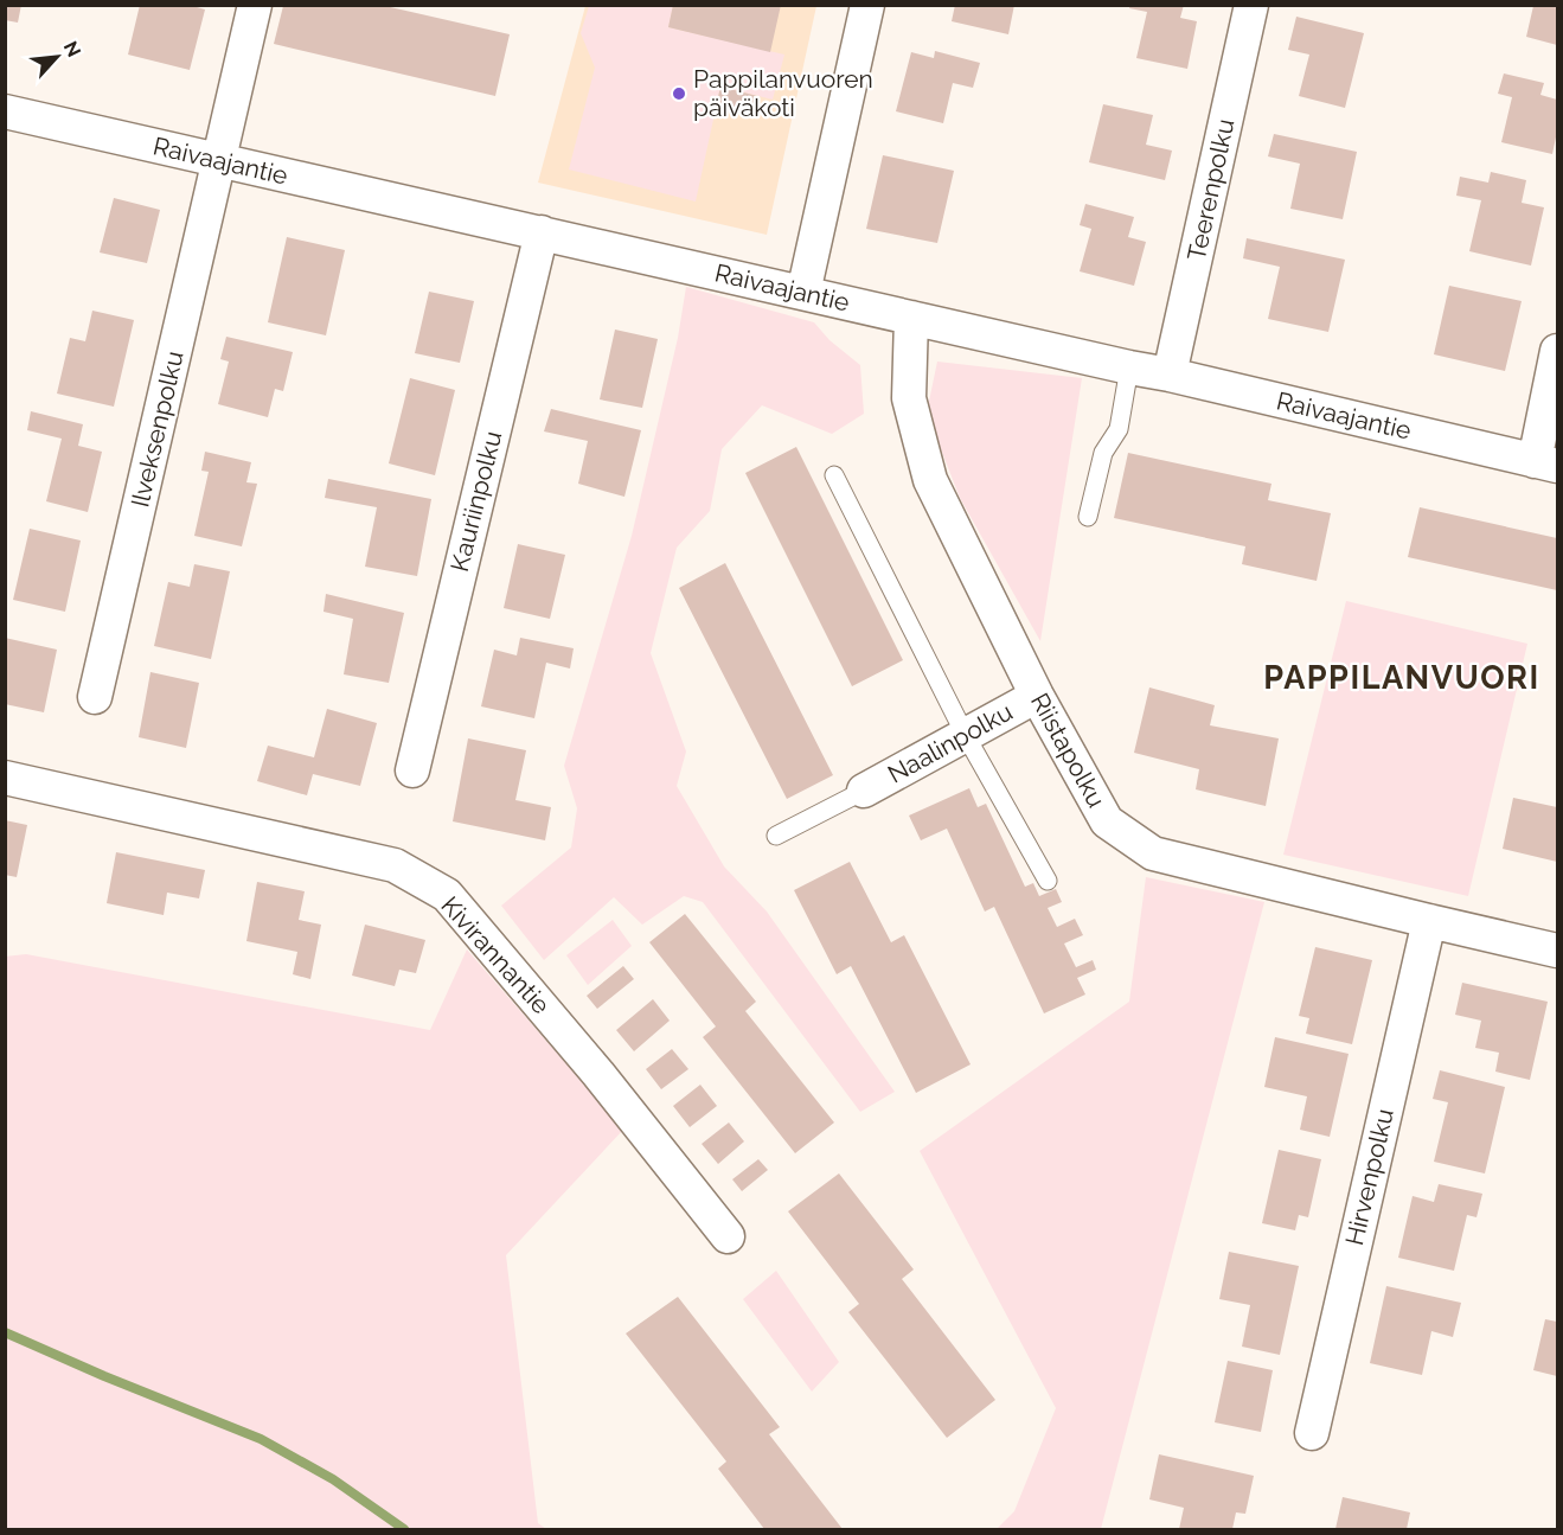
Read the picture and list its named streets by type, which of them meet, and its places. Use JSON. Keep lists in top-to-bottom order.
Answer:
{
  "streets": {
    "street": [
      "Raivaajantie",
      "Teerenpolku",
      "Ilveksenpolku",
      "Kauriinpolku",
      "Naalinpolku",
      "Riistapolku",
      "Kivirannantie",
      "Hirvenpolku"
    ]
  },
  "crossings": [
    ["Raivaajantie", "Teerenpolku"],
    ["Raivaajantie", "Ilveksenpolku"],
    ["Raivaajantie", "Kauriinpolku"],
    ["Raivaajantie", "Riistapolku"],
    ["Naalinpolku", "Riistapolku"],
    ["Riistapolku", "Hirvenpolku"]
  ],
  "districts": ["PAPPILANVUORI"],
  "places": ["Pappilanvuoren päiväkoti"],
  "north": "top right"
}
